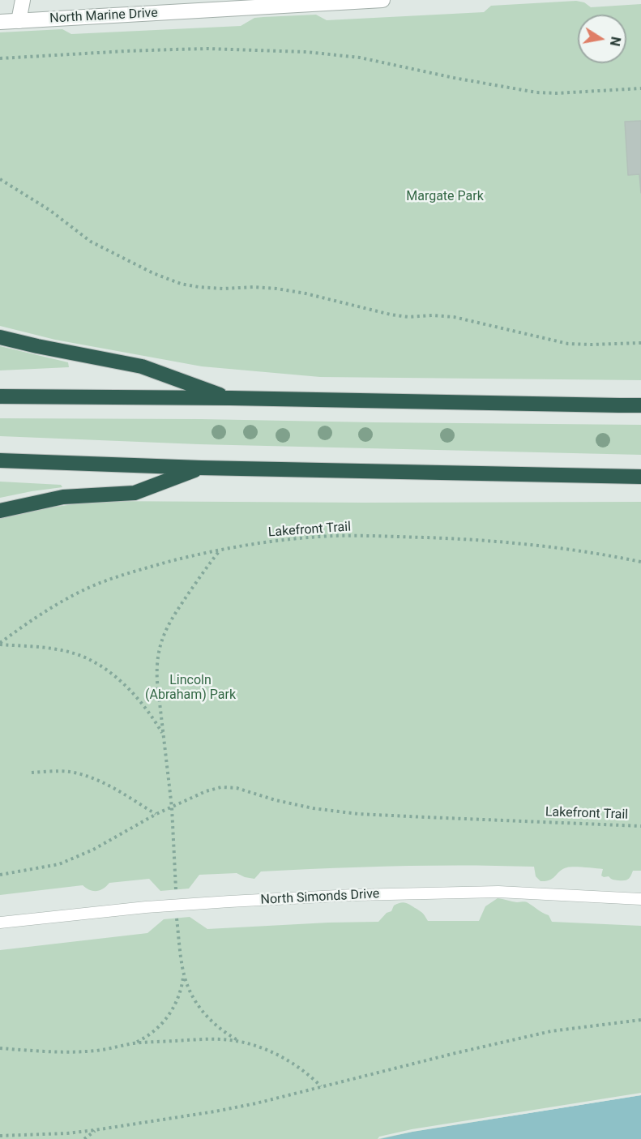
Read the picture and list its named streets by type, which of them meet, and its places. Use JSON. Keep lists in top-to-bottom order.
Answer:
{
  "streets": {
    "street": ["North Marine Drive"],
    "lane": ["North Simonds Drive"],
    "path": ["Lakefront Trail"]
  },
  "parks": ["Margate Park", "Lincoln (Abraham) Park"],
  "north": "right"
}
